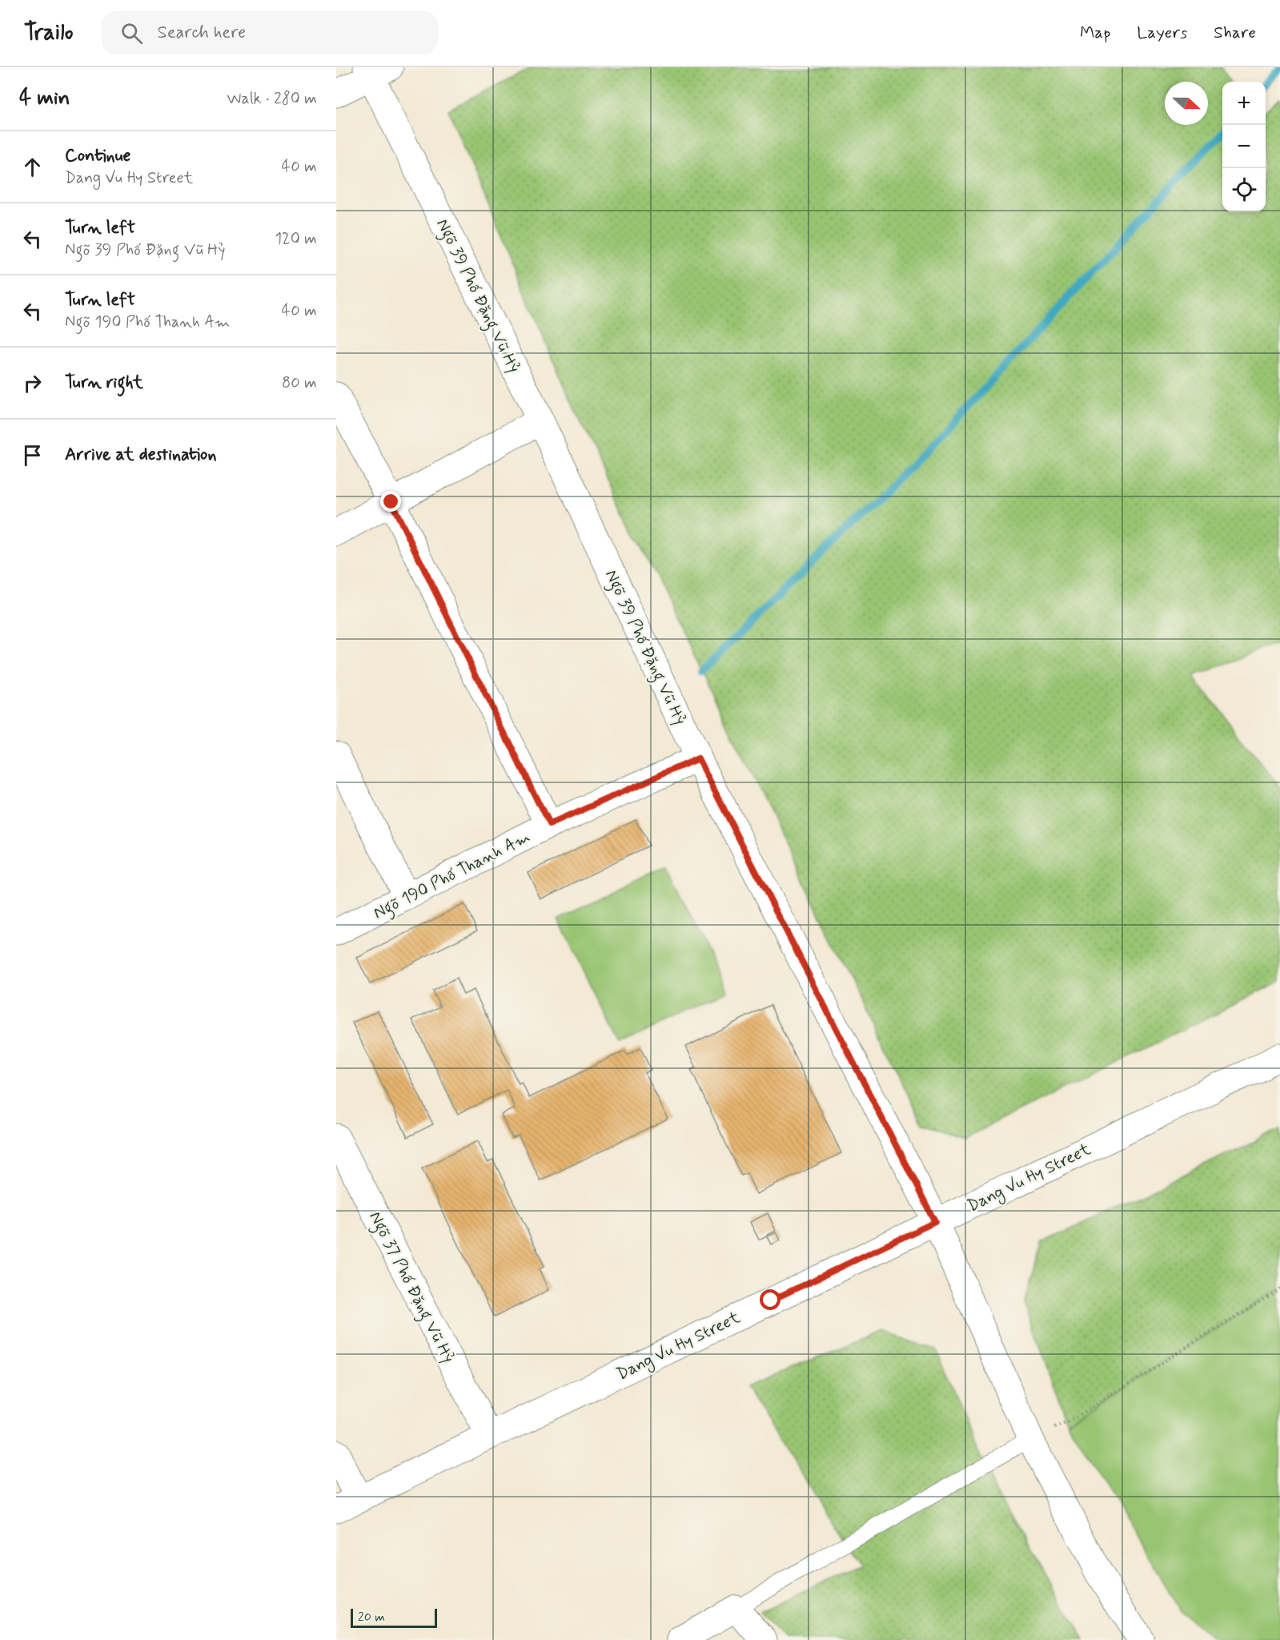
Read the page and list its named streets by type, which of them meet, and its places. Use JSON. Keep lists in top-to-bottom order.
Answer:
{
  "streets": {
    "street": [
      "Ngõ 39 Phố Đặng Vũ Hỷ",
      "Ngõ 190 Phố Thanh Am",
      "Dang Vu Hy Street",
      "Ngõ 37 Phố Đặng Vũ Hỷ"
    ]
  },
  "crossings": [
    ["Ngõ 39 Phố Đặng Vũ Hỷ", "Ngõ 190 Phố Thanh Am"],
    ["Ngõ 39 Phố Đặng Vũ Hỷ", "Dang Vu Hy Street"],
    ["Dang Vu Hy Street", "Ngõ 37 Phố Đặng Vũ Hỷ"]
  ],
  "scale_bar": "20 m",
  "north": "right",
  "page": {
    "header": "Trailo",
    "search": "Search here",
    "nav": ["Map", "Layers", "Share"],
    "heading": ["4 min", "Walk · 280 m"],
    "map_buttons": ["+", "−"],
    "list": [
      ["Continue", "Dang Vu Hy Street", "40 m"],
      ["Turn left", "Ngõ 39 Phố Đặng Vũ Hỷ", "120 m"],
      ["Turn left", "Ngõ 190 Phố Thanh Am", "40 m"],
      ["Turn right", "80 m"],
      "Arrive at destination"
    ],
    "scale": "20 m"
  }
}
